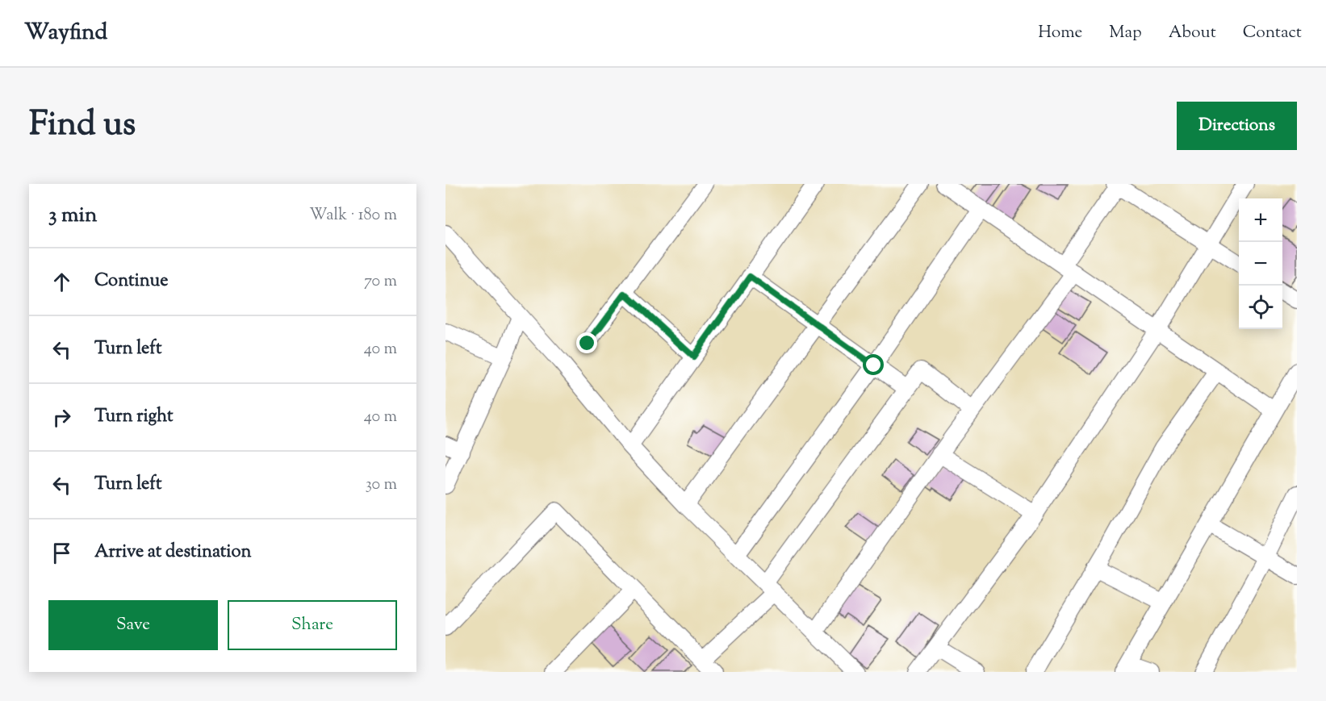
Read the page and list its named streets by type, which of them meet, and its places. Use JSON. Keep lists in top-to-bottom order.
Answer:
{
  "page": {
    "header": "Wayfind",
    "nav": [
      "Home",
      "Map",
      "About",
      "Contact"
    ],
    "title": "Find us",
    "buttons": [
      "Directions",
      ["Save", "Share"]
    ],
    "heading": ["3 min", "Walk · 180 m"],
    "map_buttons": ["+", "−"],
    "list": [
      ["Continue", "70 m"],
      ["Turn left", "40 m"],
      ["Turn right", "40 m"],
      ["Turn left", "30 m"],
      "Arrive at destination"
    ]
  }
}
